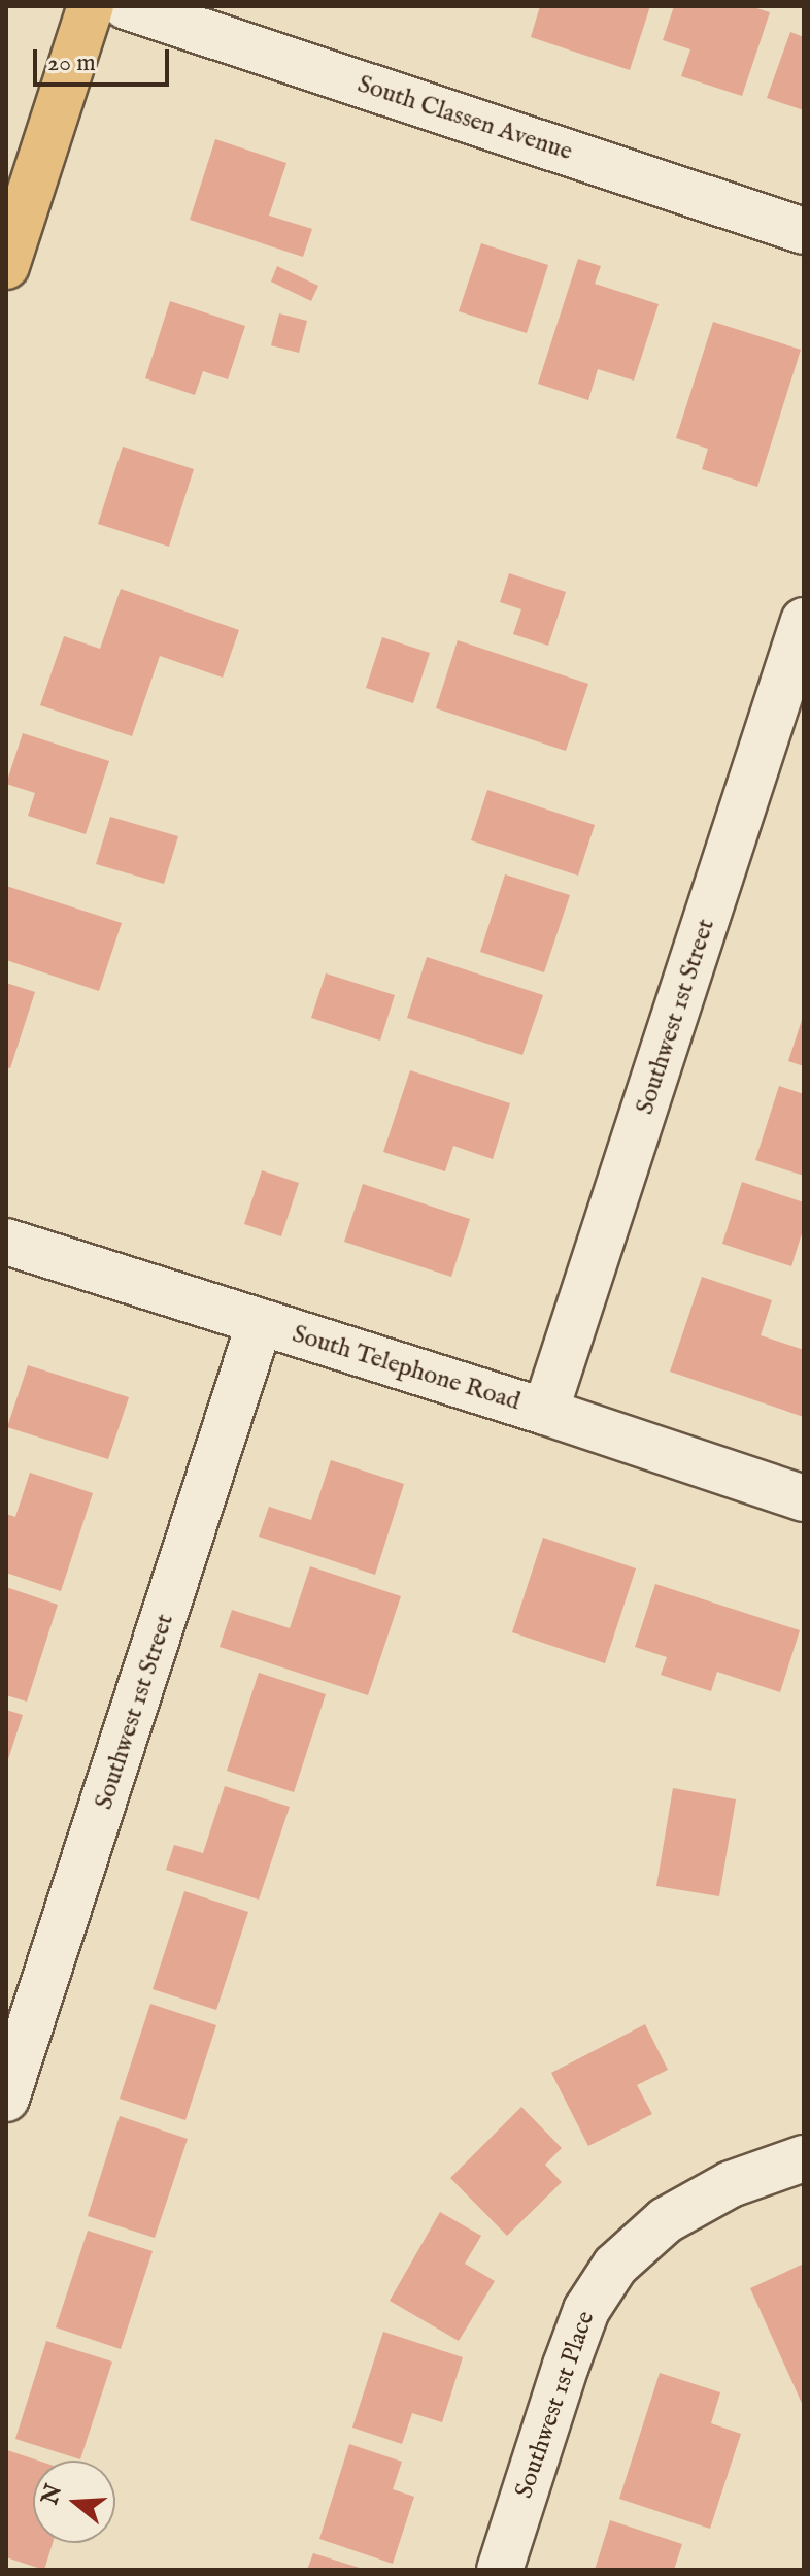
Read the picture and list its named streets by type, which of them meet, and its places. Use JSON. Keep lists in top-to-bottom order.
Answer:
{
  "streets": {
    "street": [
      "South Classen Avenue",
      "Southwest 1st Street",
      "South Telephone Road",
      "Southwest 1st Place"
    ]
  },
  "crossings": [
    ["Southwest 1st Street", "South Telephone Road"]
  ],
  "scale_bar": "20 m",
  "north": "left"
}
